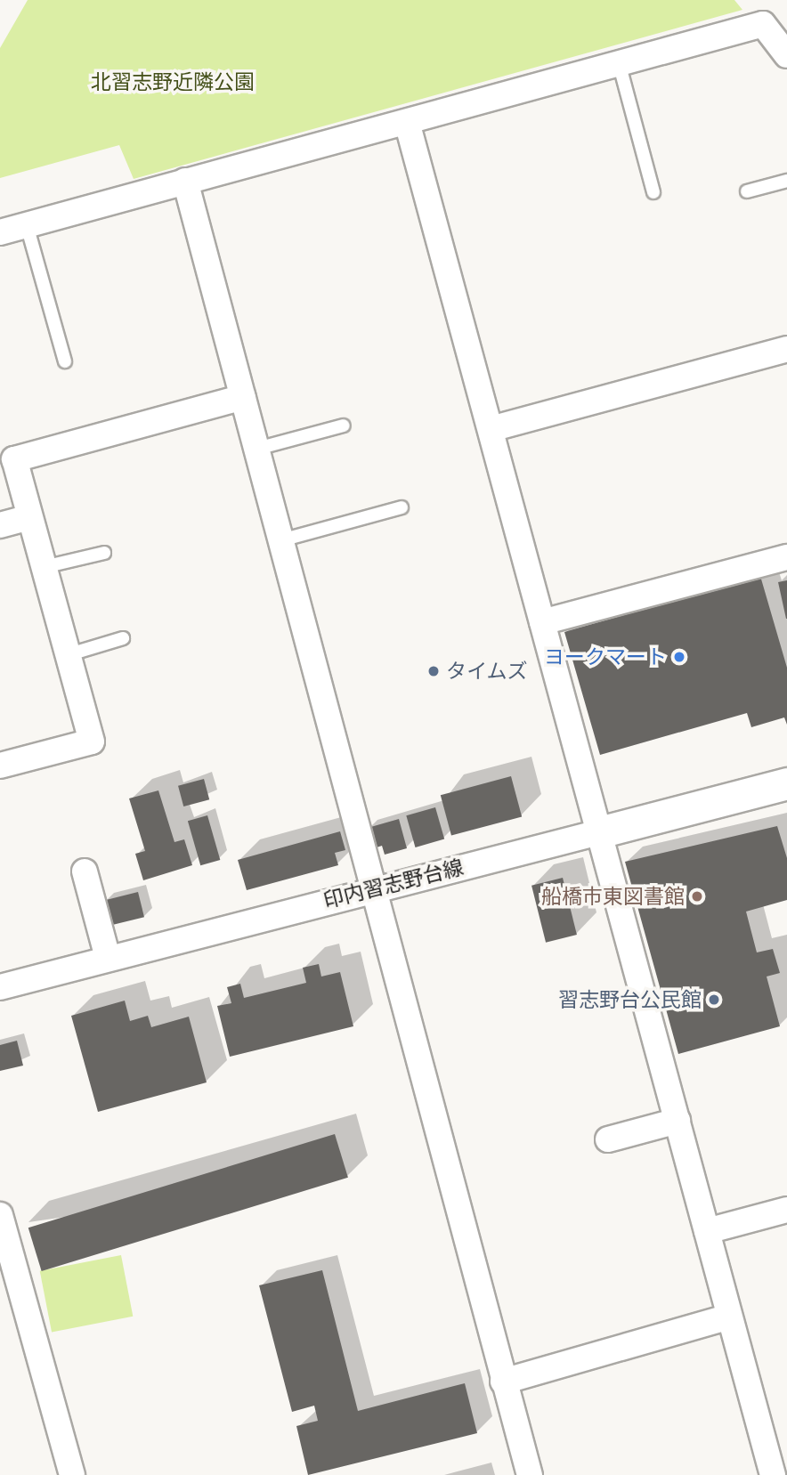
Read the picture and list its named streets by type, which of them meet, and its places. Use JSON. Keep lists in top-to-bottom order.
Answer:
{
  "streets": {
    "street": ["印内習志野台線"]
  },
  "parks": ["北習志野近隣公園"],
  "places": [
    "ヨークマート",
    "タイムズ",
    "船橋市東図書館",
    "習志野台公民館"
  ]
}
